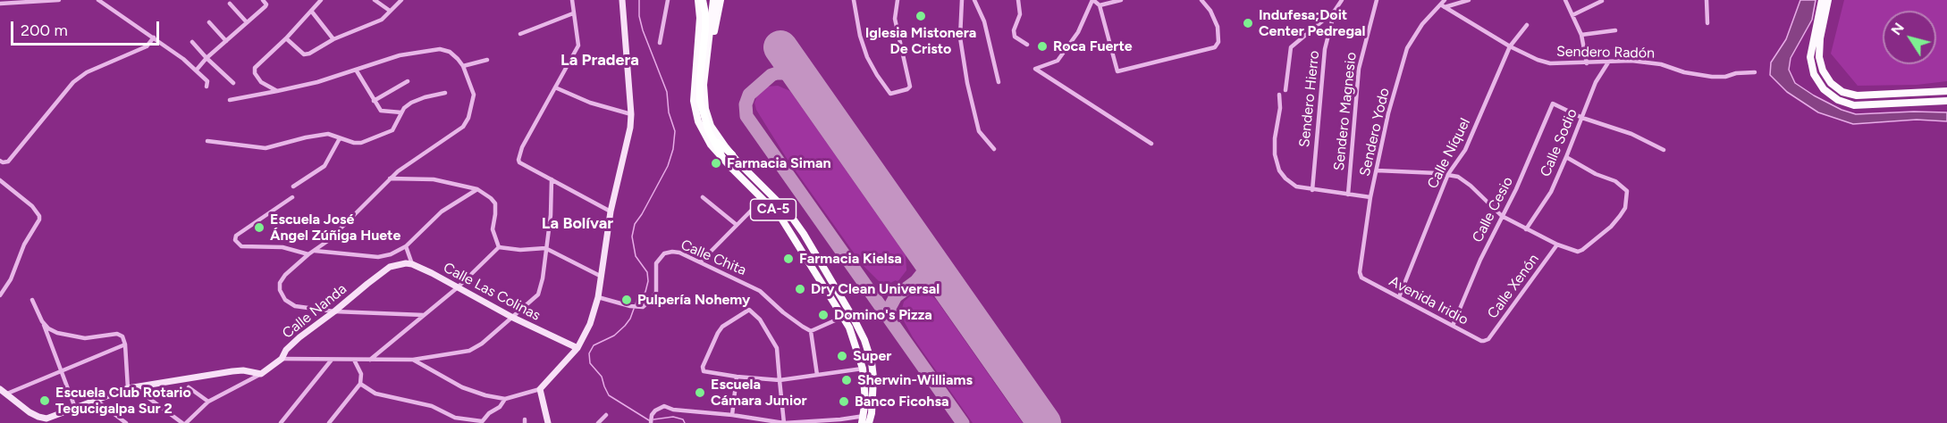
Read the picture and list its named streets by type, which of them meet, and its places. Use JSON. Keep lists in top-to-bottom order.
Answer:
{
  "streets": {
    "main road": ["CA-5"],
    "street": [
      "Sendero Radón",
      "Sendero Hierro",
      "Sendero Magnesio",
      "Sendero Yodo",
      "Calle Sodio",
      "Calle Níquel",
      "Calle Cesio",
      "Calle Chita",
      "Calle Xenón",
      "Calle Las Colinas",
      "Avenida Iridio",
      "Calle Nanda"
    ]
  },
  "crossings": [
    ["Sendero Radón", "Sendero Yodo"],
    ["Sendero Radón", "Calle Sodio"],
    ["Sendero Radón", "Calle Níquel"],
    ["Sendero Yodo", "Avenida Iridio"],
    ["Calle Sodio", "Calle Cesio"],
    ["Calle Níquel", "Avenida Iridio"],
    ["Calle Cesio", "Avenida Iridio"],
    ["Calle Xenón", "Avenida Iridio"],
    ["Calle Las Colinas", "Calle Nanda"]
  ],
  "districts": ["La Pradera", "La Bolívar"],
  "places": [
    "Iglesia Mistonera De Cristo",
    "Indufesa;Doit Center Pedregal",
    "Roca Fuerte",
    "Farmacia Siman",
    "Escuela José Ángel Zúñiga Huete",
    "Farmacia Kielsa",
    "Dry Clean Universal",
    "Pulpería Nohemy",
    "Domino's Pizza",
    "Super",
    "Sherwin-Williams",
    "Escuela Cámara Junior",
    "Escuela Club Rotario Tegucigalpa Sur 2",
    "Banco Ficohsa"
  ],
  "scale_bar": "200 m",
  "north": "top left"
}
